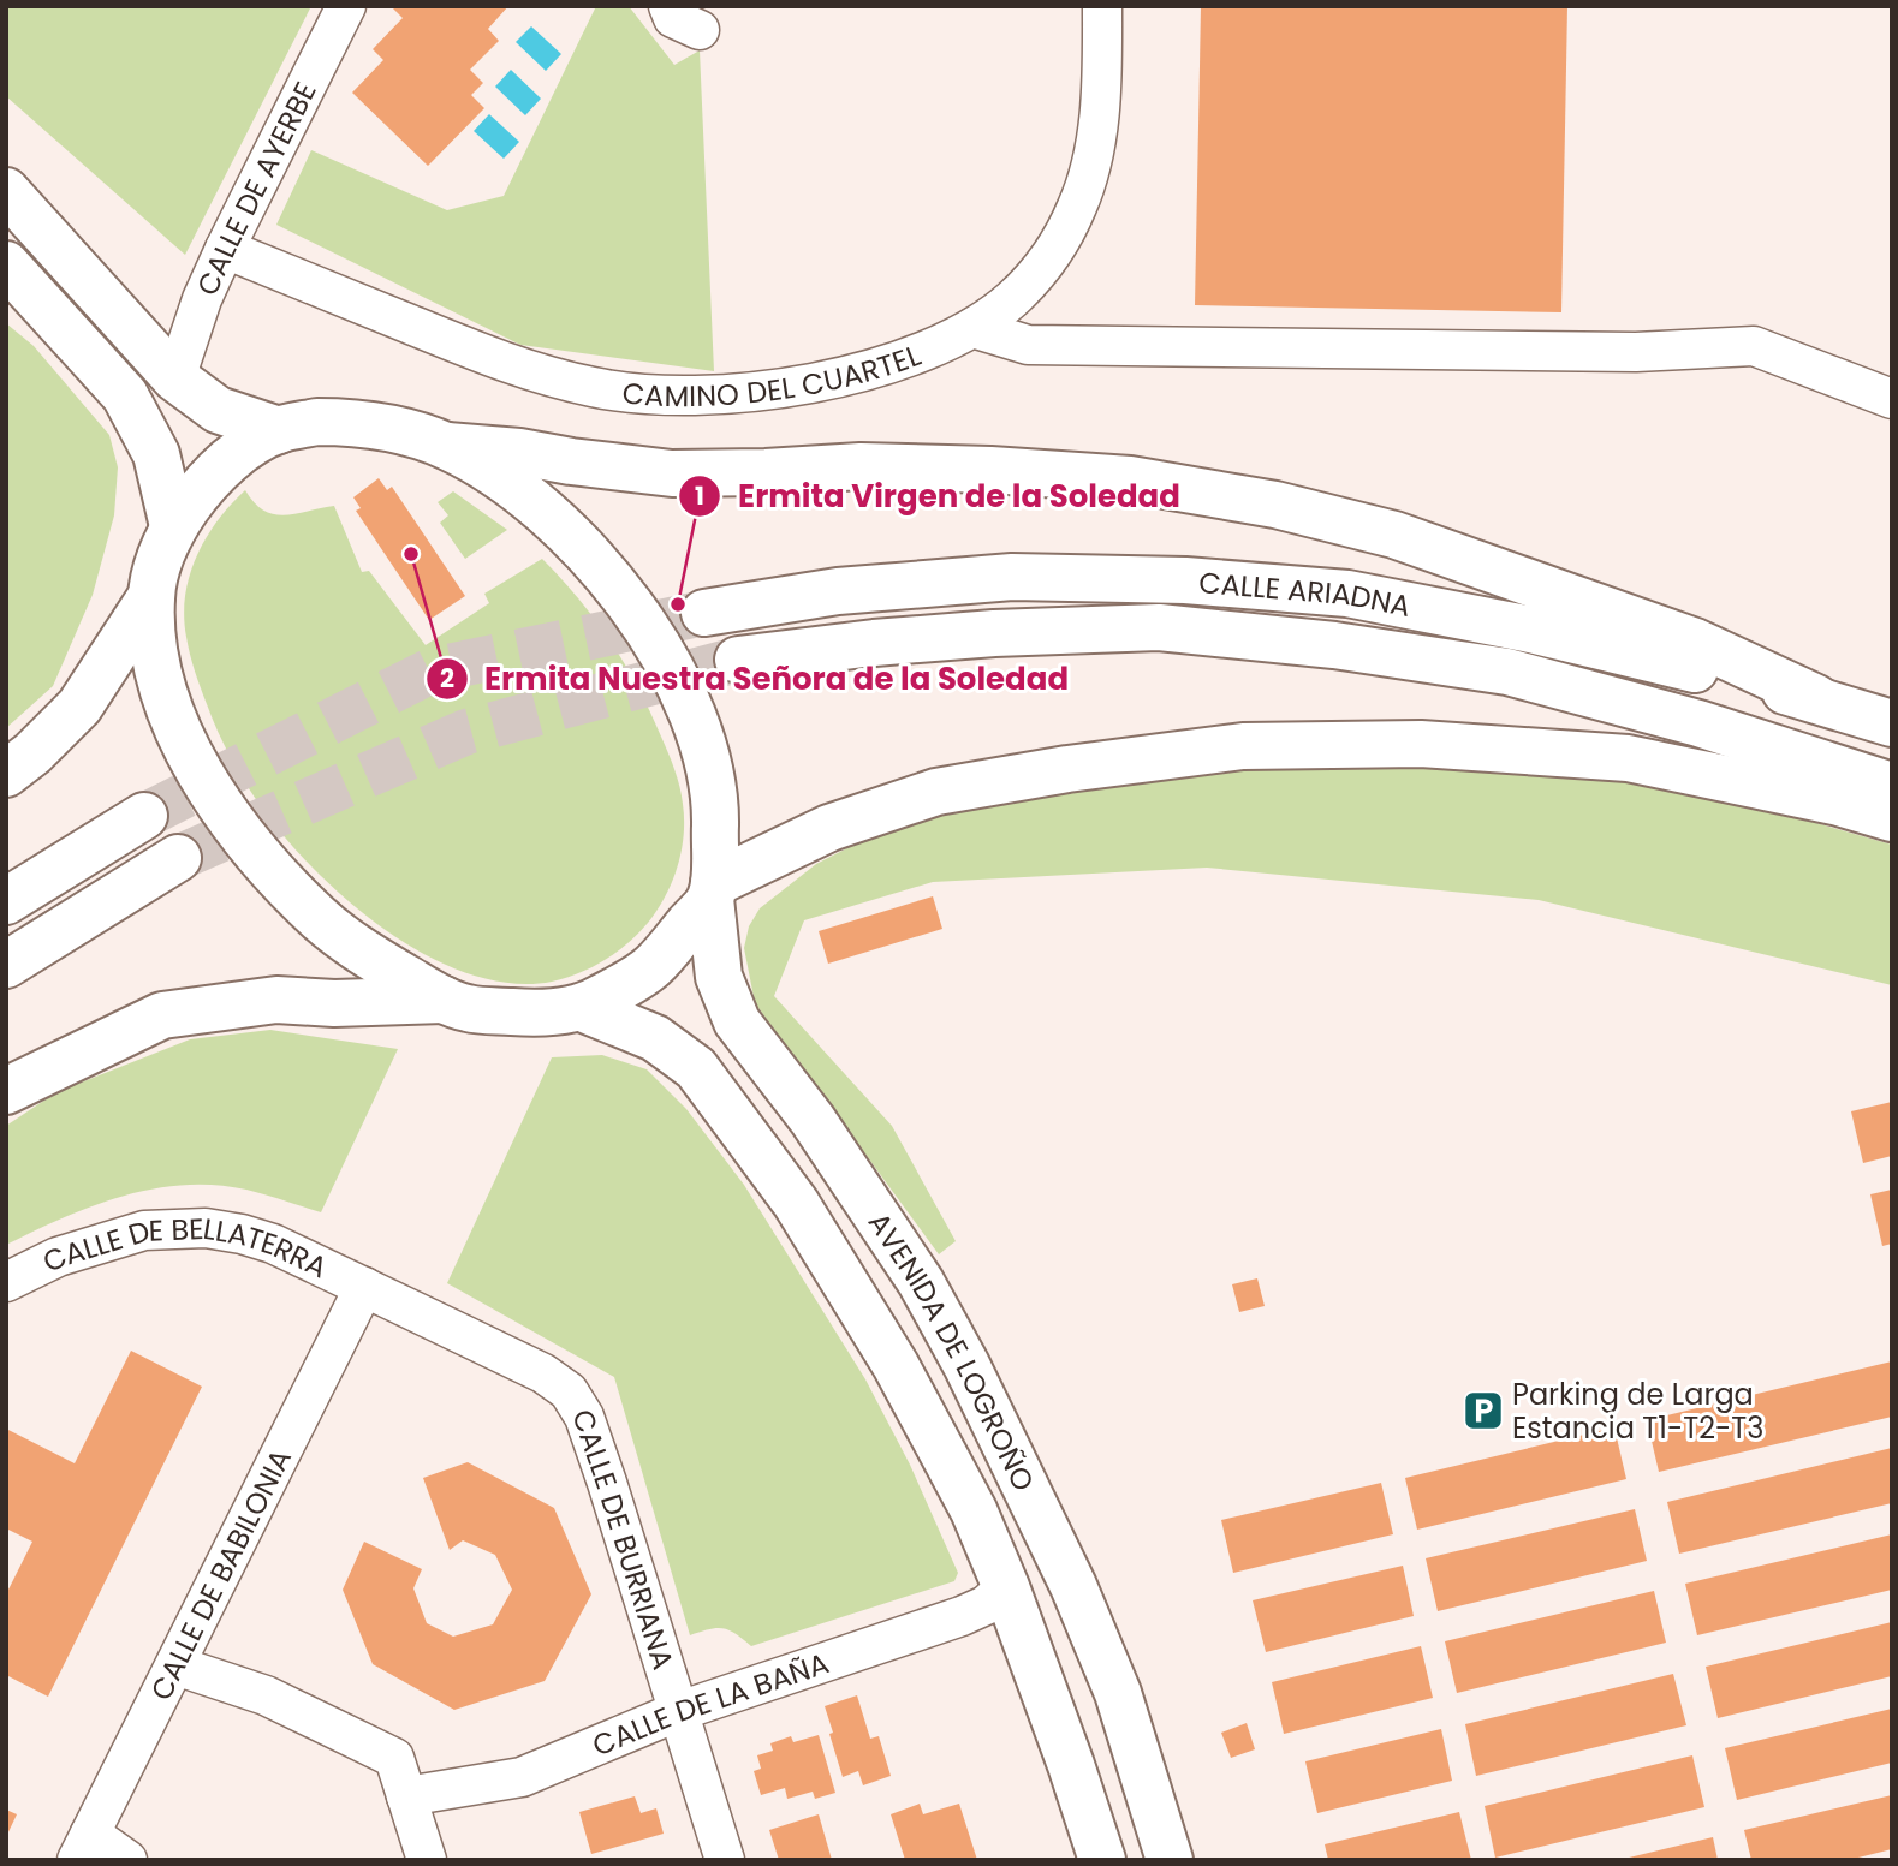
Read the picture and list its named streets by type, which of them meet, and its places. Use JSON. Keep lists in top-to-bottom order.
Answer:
{
  "streets": {
    "main road": ["CALLE ARIADNA", "AVENIDA DE LOGROÑO"],
    "street": [
      "CALLE DE AYERBE",
      "CAMINO DEL CUARTEL",
      "CALLE DE BELLATERRA",
      "CALLE DE BURRIANA",
      "CALLE DE BABILONIA",
      "CALLE DE LA BAÑA"
    ]
  },
  "crossings": [
    ["CALLE DE AYERBE", "CAMINO DEL CUARTEL"],
    ["CALLE DE BELLATERRA", "CALLE DE BURRIANA"],
    ["CALLE DE BELLATERRA", "CALLE DE BABILONIA"],
    ["AVENIDA DE LOGROÑO", "CALLE DE LA BAÑA"],
    ["CALLE DE BURRIANA", "CALLE DE BABILONIA"],
    ["CALLE DE BURRIANA", "CALLE DE LA BAÑA"]
  ],
  "places": {
    "other": ["Ermita Nuestra Señora de la Soledad", "Ermita Virgen de la Soledad"],
    "parking": ["Parking de Larga Estancia T1-T2-T3"]
  }
}
